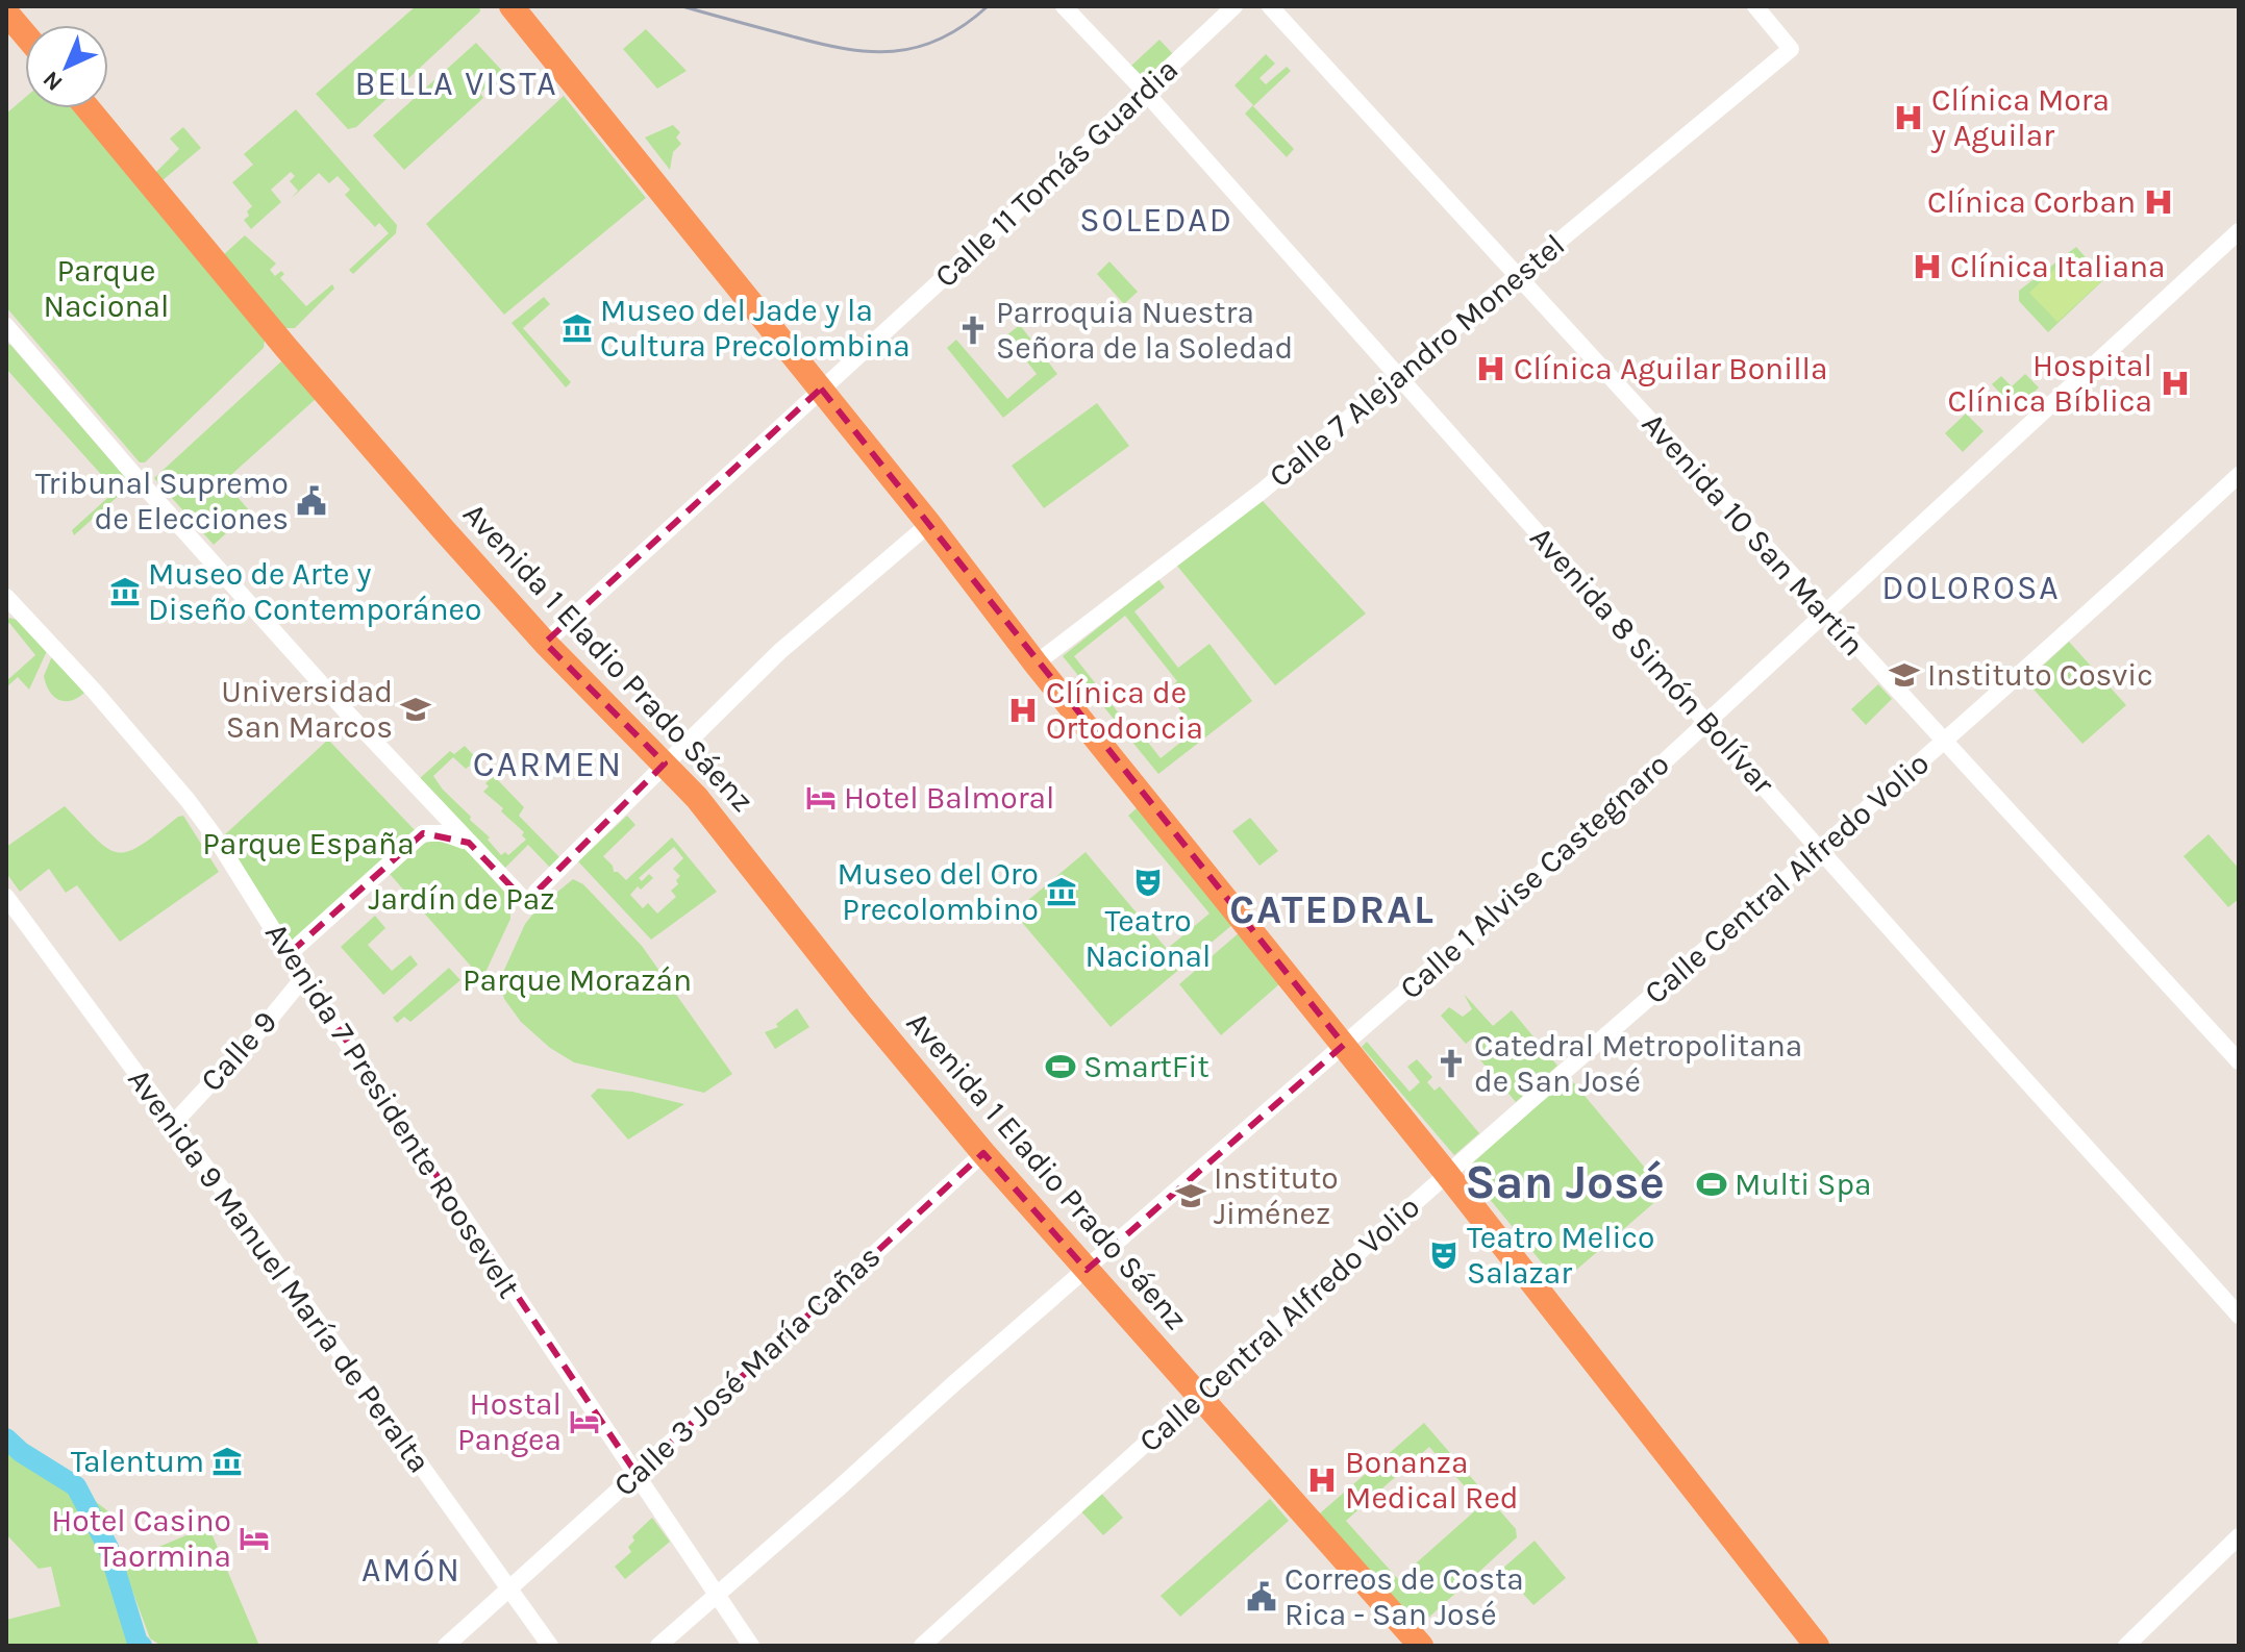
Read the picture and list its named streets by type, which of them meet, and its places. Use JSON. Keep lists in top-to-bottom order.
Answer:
{
  "streets": {
    "highway": ["Avenida 1 Eladio Prado Sáenz"],
    "street": [
      "Calle 11 Tomás Guardia",
      "Calle 7 Alejandro Monestel",
      "Avenida 10 San Martín",
      "Avenida 8 Simón Bolívar",
      "Calle 1 Alvise Castegnaro",
      "Calle Central Alfredo Volio",
      "Calle 9",
      "Avenida 7 Presidente Roosevelt",
      "Avenida 9 Manuel María de Peralta",
      "Calle 3 José María Cañas"
    ]
  },
  "crossings": [
    ["Calle 11 Tomás Guardia", "Avenida 1 Eladio Prado Sáenz"],
    ["Calle 11 Tomás Guardia", "Avenida 8 Simón Bolívar"],
    ["Calle 7 Alejandro Monestel", "Avenida 10 San Martín"],
    ["Calle 7 Alejandro Monestel", "Avenida 8 Simón Bolívar"],
    ["Avenida 10 San Martín", "Calle 1 Alvise Castegnaro"],
    ["Avenida 10 San Martín", "Calle Central Alfredo Volio"],
    ["Avenida 1 Eladio Prado Sáenz", "Calle 1 Alvise Castegnaro"],
    ["Avenida 1 Eladio Prado Sáenz", "Calle Central Alfredo Volio"],
    ["Avenida 1 Eladio Prado Sáenz", "Calle 3 José María Cañas"],
    ["Avenida 8 Simón Bolívar", "Calle 1 Alvise Castegnaro"],
    ["Avenida 8 Simón Bolívar", "Calle Central Alfredo Volio"],
    ["Calle 1 Alvise Castegnaro", "Avenida 7 Presidente Roosevelt"],
    ["Calle 9", "Avenida 7 Presidente Roosevelt"],
    ["Calle 9", "Avenida 9 Manuel María de Peralta"],
    ["Avenida 7 Presidente Roosevelt", "Calle 3 José María Cañas"],
    ["Avenida 9 Manuel María de Peralta", "Calle 3 José María Cañas"]
  ],
  "districts": [
    "BELLA VISTA",
    "SOLEDAD",
    "DOLOROSA",
    "CARMEN",
    "CATEDRAL",
    "San José",
    "AMÓN"
  ],
  "parks": [
    "Parque Nacional",
    "Parque España",
    "Jardín de Paz",
    "Parque Morazán"
  ],
  "places": {
    "hospital": [
      "Clínica Mora y Aguilar",
      "Clínica Corban",
      "Clínica Italiana",
      "Clínica Aguilar Bonilla",
      "Hospital Clínica Bíblica",
      "Clínica de Ortodoncia",
      "Bonanza Medical Red"
    ],
    "museum": [
      "Museo del Jade y la Cultura Precolombina",
      "Museo de Arte y Diseño Contemporáneo",
      "Museo del Oro Precolombino",
      "Talentum"
    ],
    "church": ["Parroquia Nuestra Señora de la Soledad", "Catedral Metropolitana de San José"],
    "public building": ["Tribunal Supremo de Elecciones", "Correos de Costa Rica - San José"],
    "school or university": ["Instituto Cosvic", "Universidad San Marcos", "Instituto Jiménez"],
    "hotel": ["Hotel Balmoral", "Hostal Pangea", "Hotel Casino Taormina"],
    "theatre": ["Teatro Nacional", "Teatro Melico Salazar"],
    "sports": ["SmartFit", "Multi Spa"]
  },
  "north": "bottom left"
}
